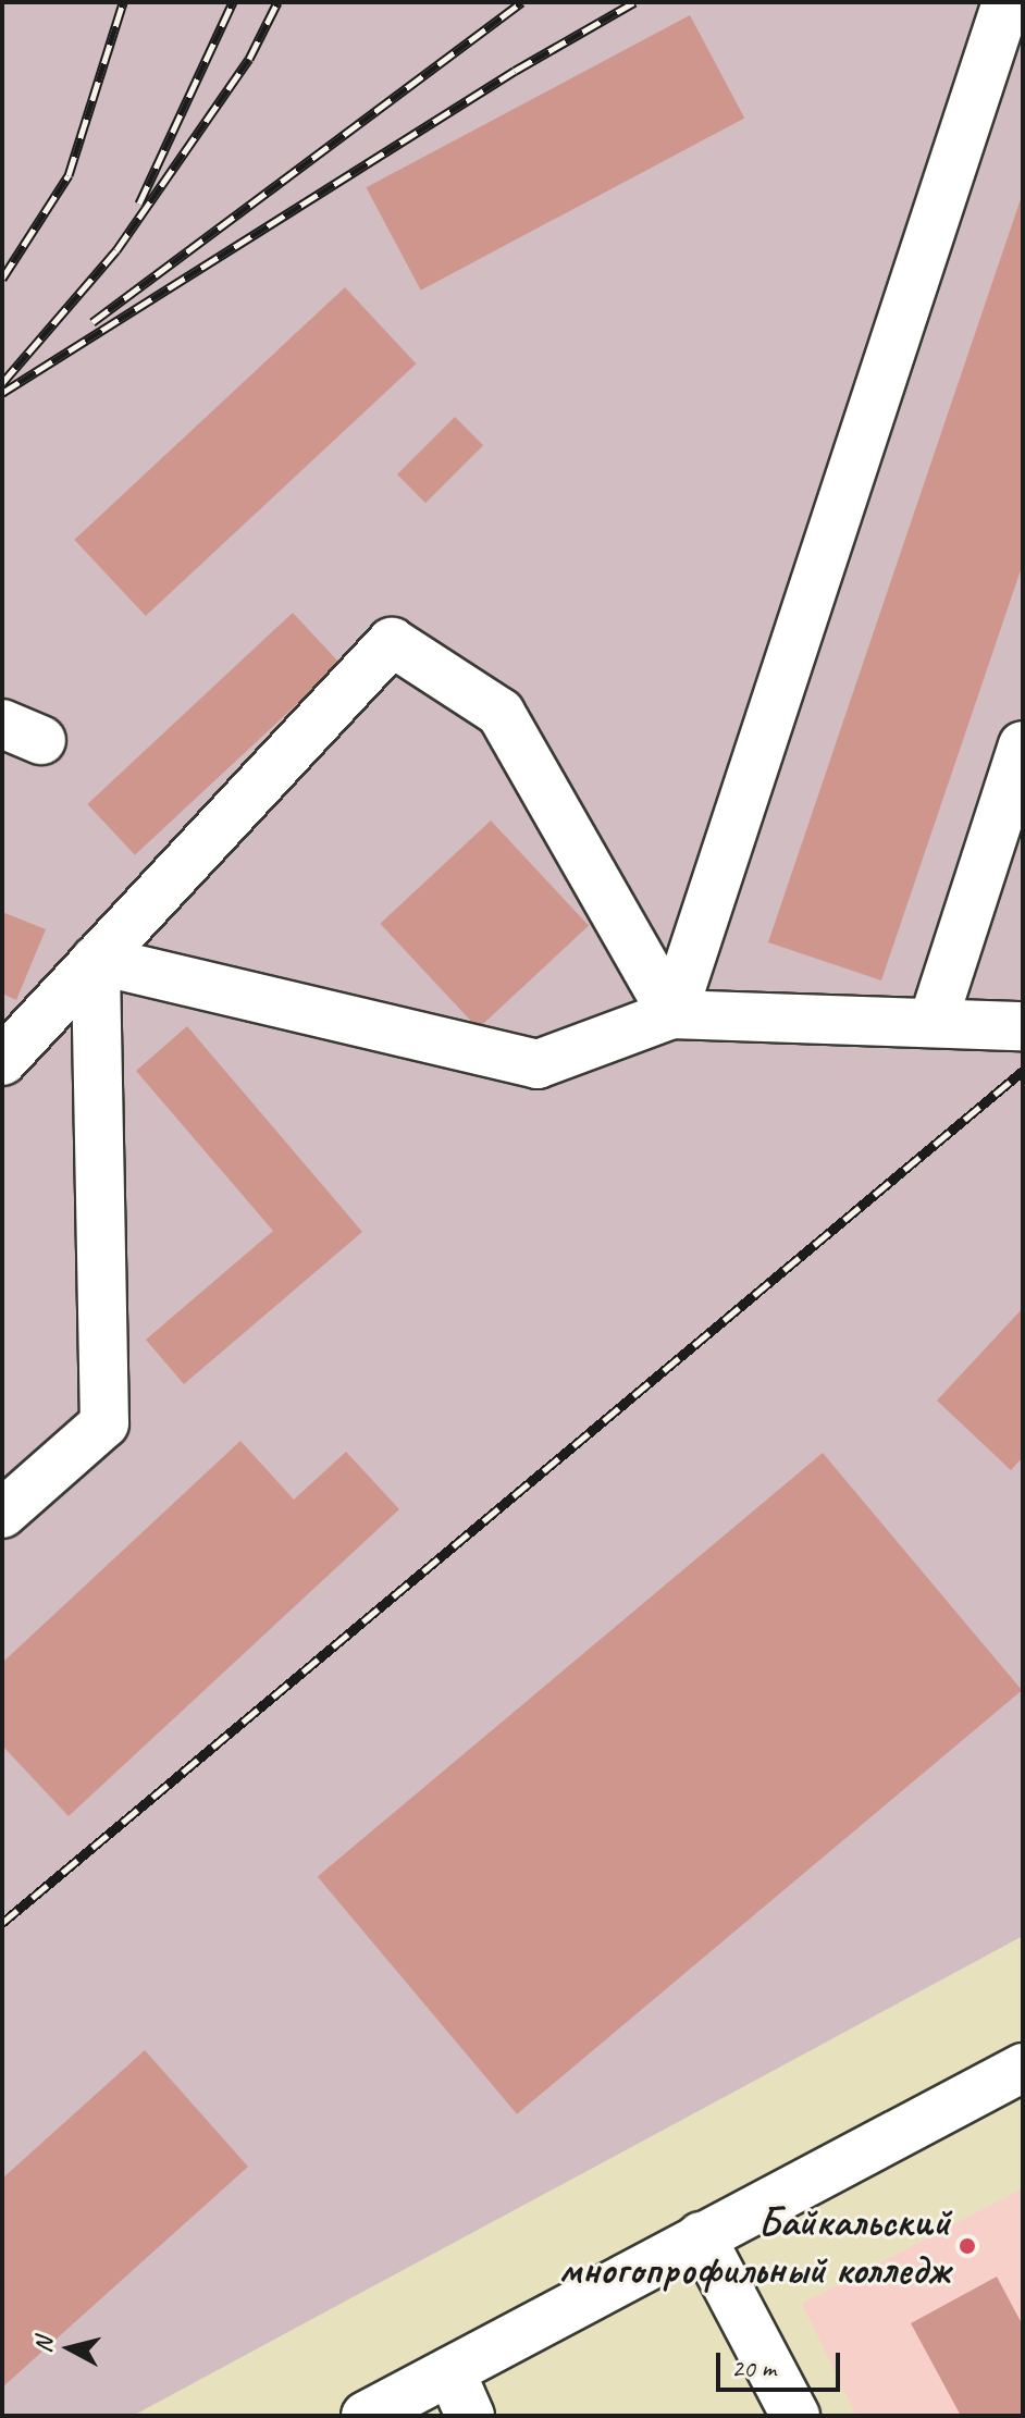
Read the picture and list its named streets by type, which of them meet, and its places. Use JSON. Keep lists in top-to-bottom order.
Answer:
{
  "places": ["Байкальский многопрофильный колледж"],
  "scale_bar": "20 m",
  "north": "left"
}
